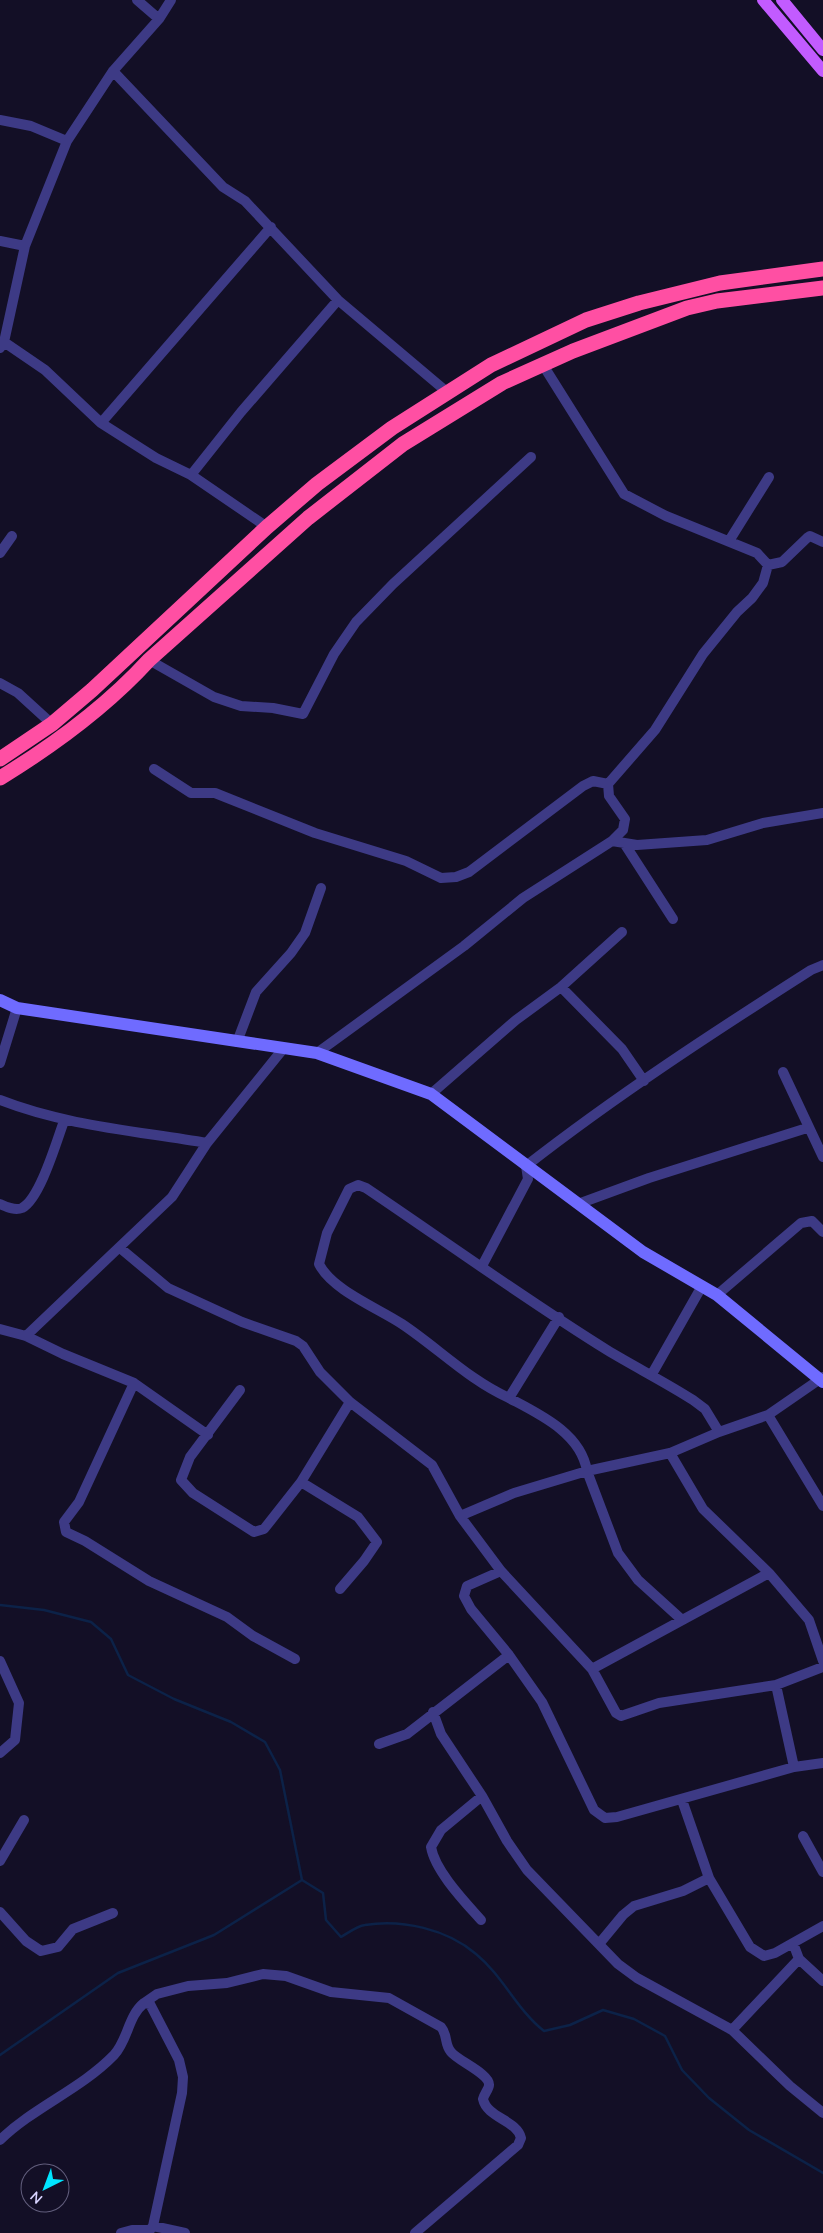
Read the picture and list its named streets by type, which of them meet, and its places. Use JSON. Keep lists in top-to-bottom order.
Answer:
{
  "north": "bottom left"
}
